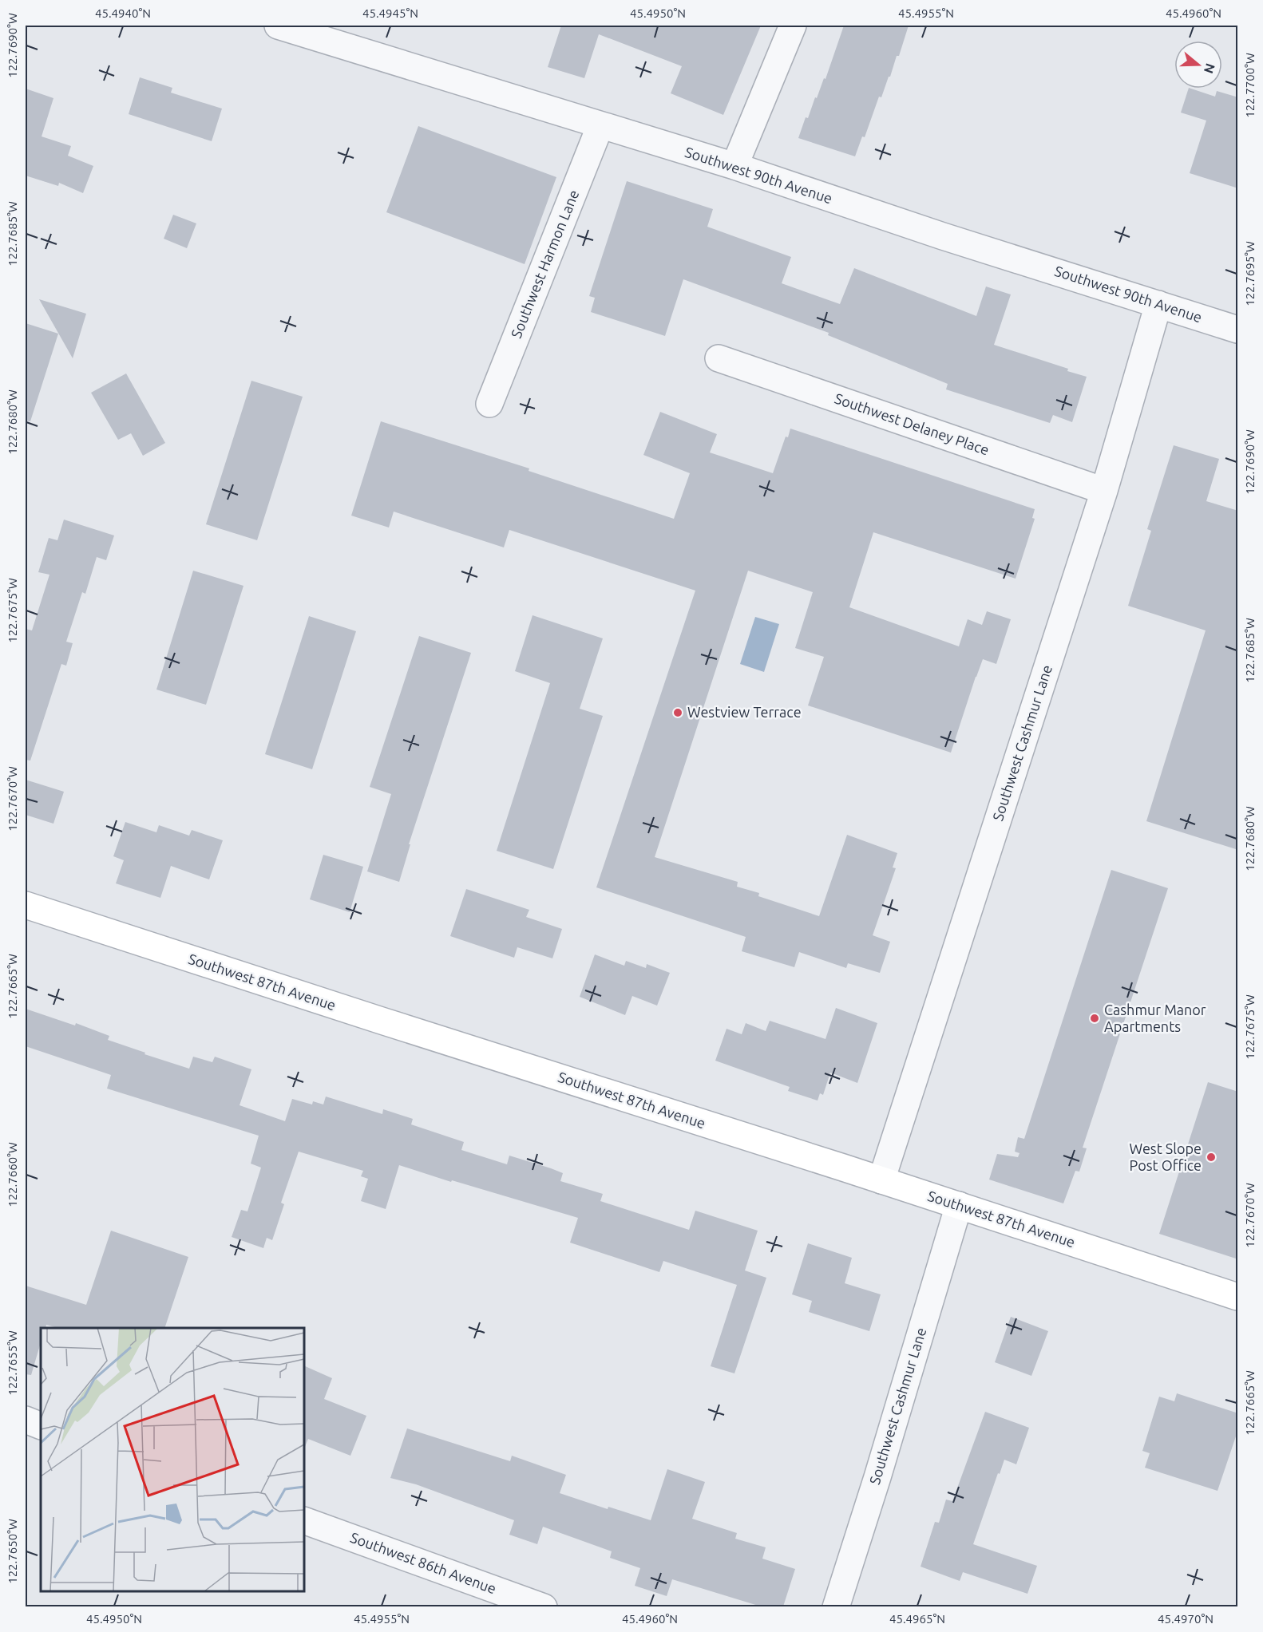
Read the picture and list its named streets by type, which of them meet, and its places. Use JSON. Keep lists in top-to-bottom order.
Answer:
{
  "streets": {
    "street": [
      "Southwest 90th Avenue",
      "Southwest Harmon Lane",
      "Southwest Delaney Place",
      "Southwest Cashmur Lane",
      "Southwest 87th Avenue",
      "Southwest 86th Avenue"
    ]
  },
  "crossings": [
    ["Southwest 90th Avenue", "Southwest Harmon Lane"],
    ["Southwest 90th Avenue", "Southwest Cashmur Lane"],
    ["Southwest Delaney Place", "Southwest Cashmur Lane"],
    ["Southwest Cashmur Lane", "Southwest 87th Avenue"]
  ],
  "places": ["Westview Terrace", "Cashmur Manor Apartments", "West Slope Post Office"],
  "north": "right",
  "coordinates": [
    "45.4940°N",
    "45.4945°N",
    "45.4950°N",
    "45.4955°N",
    "45.4960°N",
    "122.7690°W",
    "122.7700°W",
    "122.7685°W",
    "122.7695°W",
    "122.7680°W",
    "122.7675°W",
    "122.7670°W",
    "122.7665°W",
    "122.7660°W",
    "122.7655°W",
    "122.7650°W",
    "45.4965°N",
    "45.4970°N"
  ]
}
